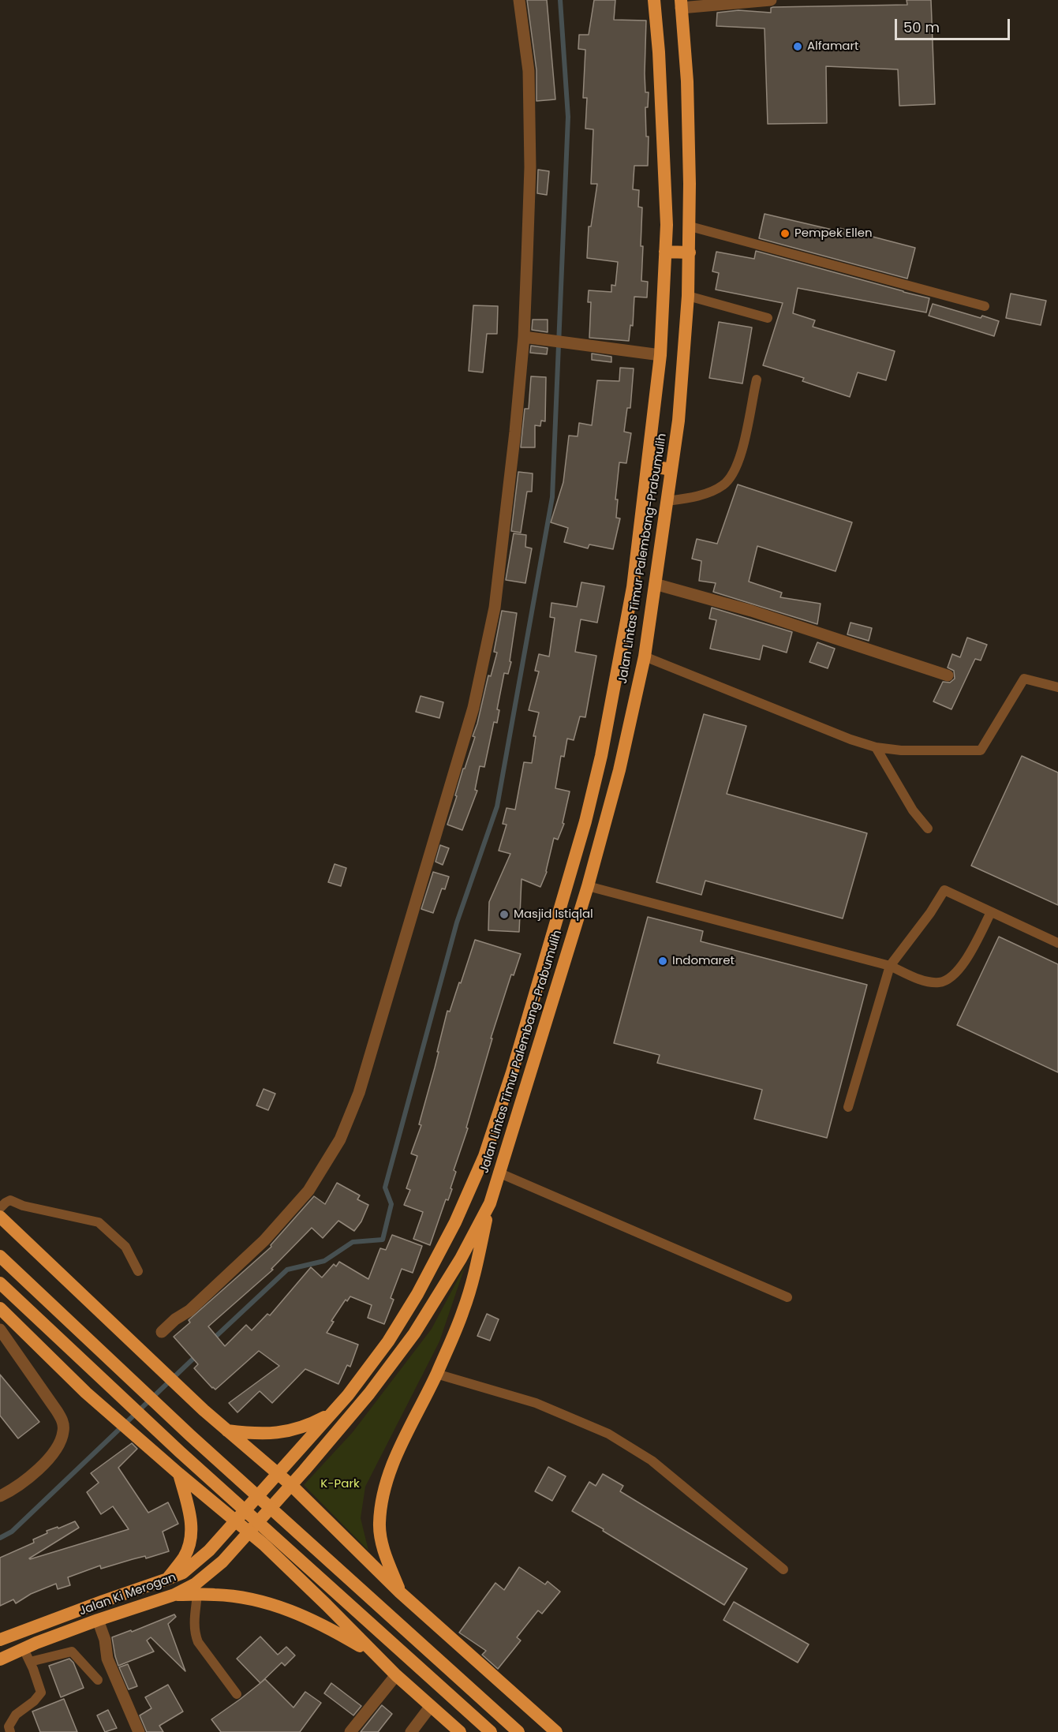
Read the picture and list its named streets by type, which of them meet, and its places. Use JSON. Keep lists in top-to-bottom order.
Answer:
{
  "streets": {
    "highway": ["Jalan Lintas Timur Palembang-Prabumulih", "Jalan Ki Merogan"]
  },
  "crossings": [
    ["Jalan Lintas Timur Palembang-Prabumulih", "Jalan Ki Merogan"]
  ],
  "parks": ["K-Park"],
  "places": [
    "Alfamart",
    "Pempek Ellen",
    "Masjid Istiqlal",
    "Indomaret"
  ],
  "scale_bar": "50 m"
}
